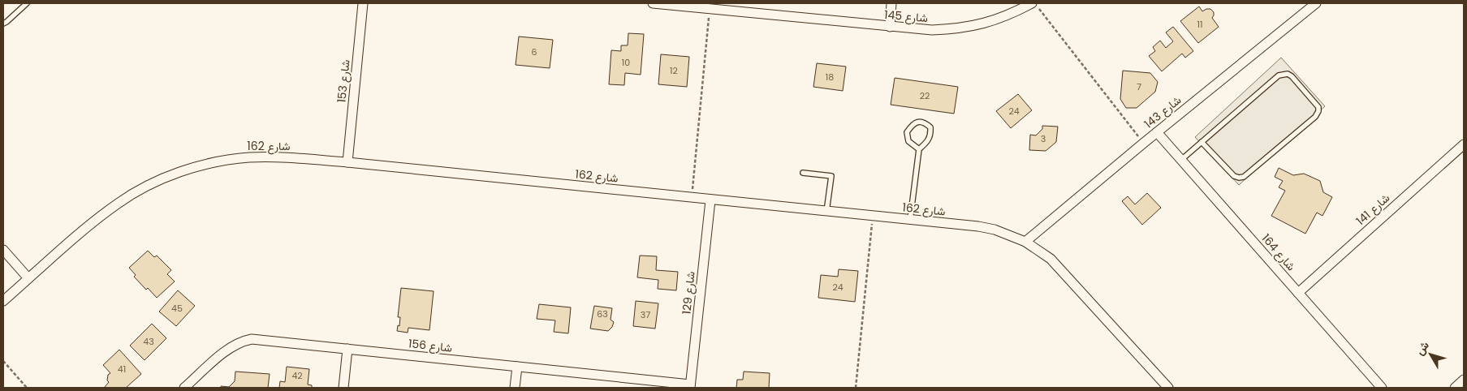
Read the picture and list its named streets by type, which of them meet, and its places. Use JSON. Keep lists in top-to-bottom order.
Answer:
{
  "streets": {
    "street": [
      "شارع 145",
      "شارع 153",
      "شارع 143",
      "شارع 162",
      "شارع 141",
      "شارع 164",
      "شارع 129",
      "شارع 156"
    ]
  },
  "crossings": [
    ["شارع 153", "شارع 162"],
    ["شارع 143", "شارع 162"],
    ["شارع 143", "شارع 164"],
    ["شارع 162", "شارع 129"],
    ["شارع 141", "شارع 164"],
    ["شارع 129", "شارع 156"]
  ],
  "house_numbers": [
    "11",
    "6",
    "10",
    "12",
    "18",
    "7",
    "22",
    "24",
    "3",
    "24",
    "45",
    "63",
    "37",
    "43",
    "41",
    "42"
  ],
  "north": "top left"
}
